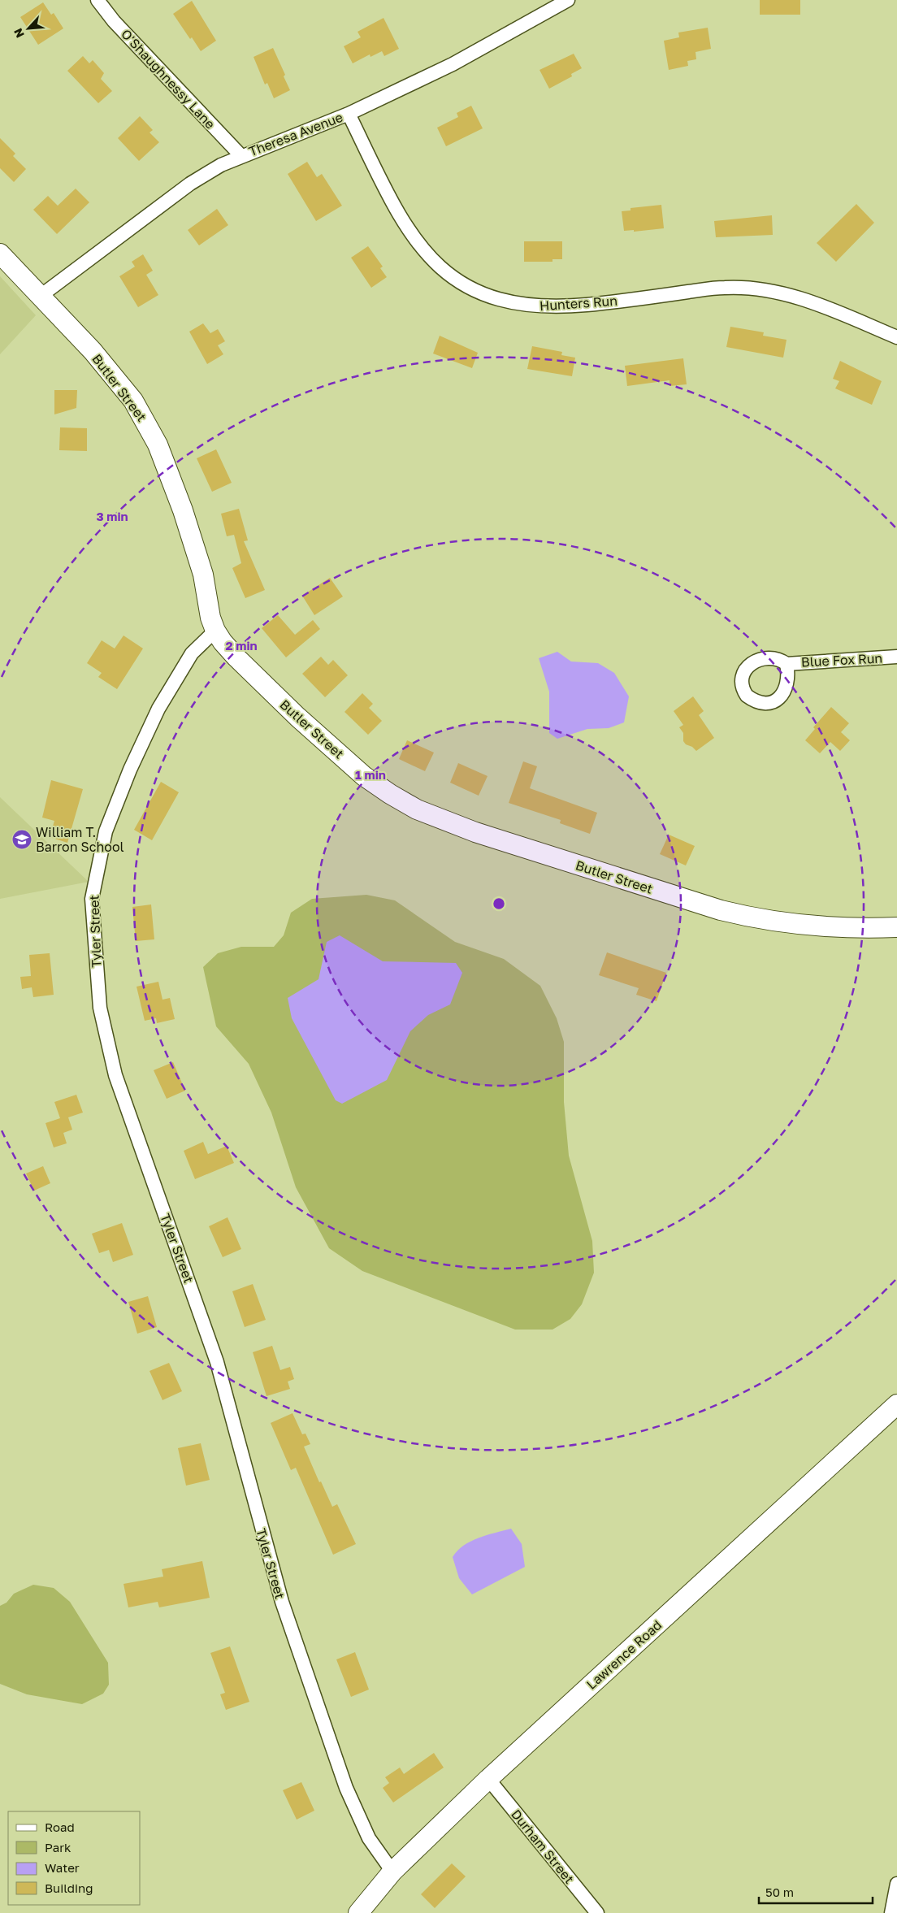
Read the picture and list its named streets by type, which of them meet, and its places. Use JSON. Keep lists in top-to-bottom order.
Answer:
{
  "streets": {
    "street": [
      "O'Shaughnessy Lane",
      "Theresa Avenue",
      "Hunters Run",
      "Butler Street",
      "Blue Fox Run",
      "Tyler Street",
      "Lawrence Road",
      "Durham Street"
    ]
  },
  "crossings": [
    ["O'Shaughnessy Lane", "Theresa Avenue"],
    ["Theresa Avenue", "Hunters Run"],
    ["Theresa Avenue", "Butler Street"],
    ["Butler Street", "Tyler Street"],
    ["Tyler Street", "Lawrence Road"],
    ["Lawrence Road", "Durham Street"]
  ],
  "places": {
    "school or university": ["William T. Barron School"]
  },
  "legend": [
    "Road",
    "Park",
    "Water",
    "Building"
  ],
  "scale_bar": "50 m",
  "north": "bottom left",
  "rings": ["3 min", "2 min", "1 min"]
}
